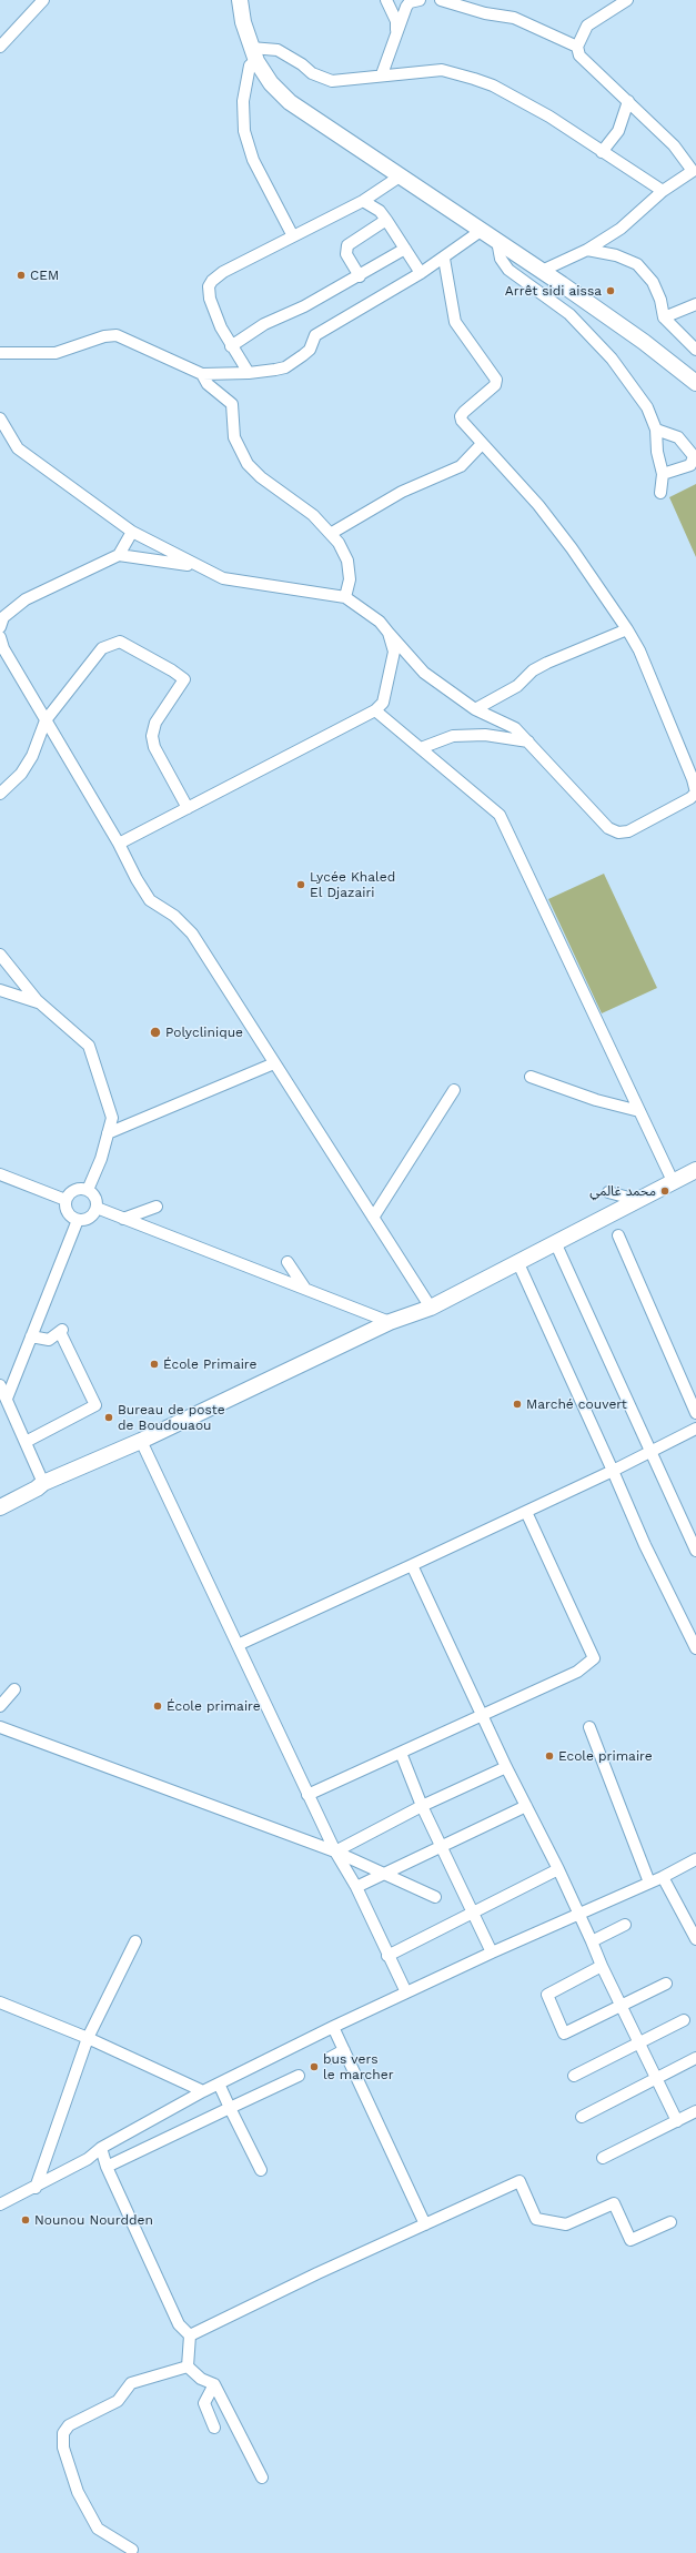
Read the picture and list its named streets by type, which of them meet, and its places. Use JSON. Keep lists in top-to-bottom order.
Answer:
{
  "places": [
    "CEM",
    "Arrêt sidi aissa",
    "Lycée Khaled El Djazairi",
    "Polyclinique",
    "محمد غالمي",
    "École Primaire",
    "Marché couvert",
    "Bureau de poste de Boudouaou",
    "École primaire",
    "Ecole primaire",
    "bus vers le marcher",
    "Nounou Nourdden"
  ]
}
